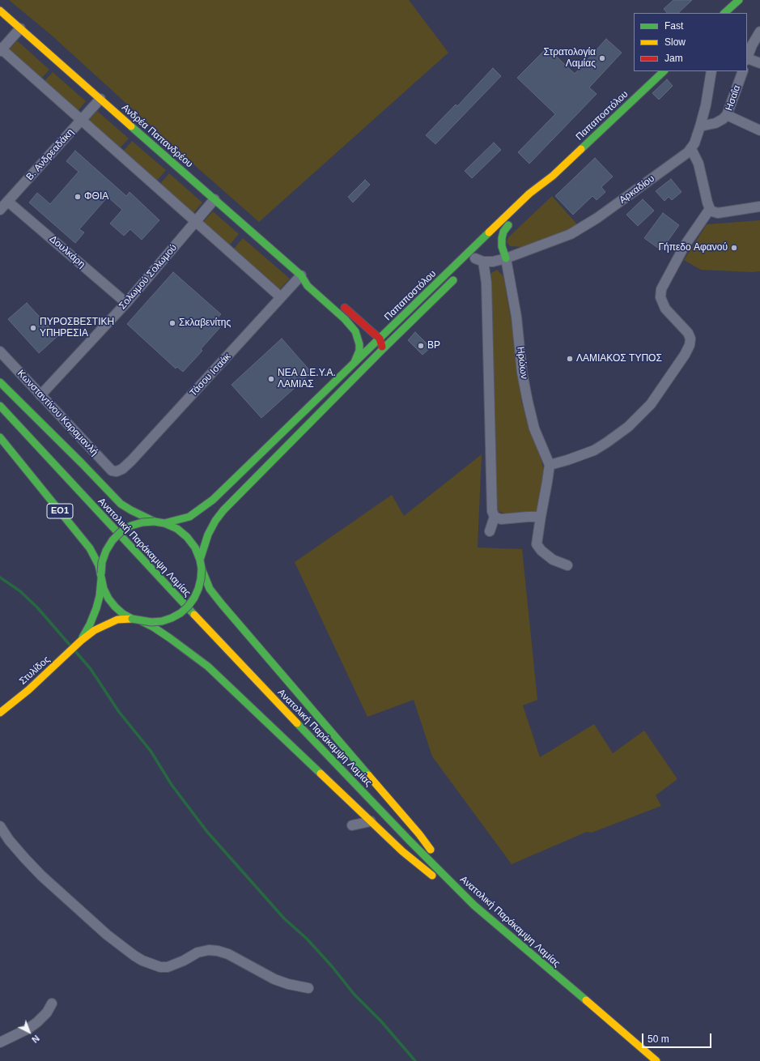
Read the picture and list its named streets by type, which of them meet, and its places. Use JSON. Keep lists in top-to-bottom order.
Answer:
{
  "streets": {
    "main road": [
      "Παπαποστόλου",
      "Ανδρέα Παπανδρέου",
      "ΕΟ1",
      "Ανατολική Παράκαμψη Λαμίας",
      "Στυλίδος"
    ],
    "street": [
      "Ησαΐα",
      "Β. Ανδρεαδάκη",
      "Αρκαδίου",
      "Δουλκάρη",
      "Σολωμού Σολωμού",
      "Ηρώων",
      "Τάσου Ισαάκ",
      "Κωνσταντίνου Καραμανλή"
    ]
  },
  "crossings": [
    ["Παπαποστόλου", "Ανδρέα Παπανδρέου"],
    ["Παπαποστόλου", "Αρκαδίου"],
    ["Παπαποστόλου", "ΕΟ1"],
    ["Παπαποστόλου", "Στυλίδος"],
    ["Ανδρέα Παπανδρέου", "Β. Ανδρεαδάκη"],
    ["Ανδρέα Παπανδρέου", "Σολωμού Σολωμού"],
    ["Ανδρέα Παπανδρέου", "Τάσου Ισαάκ"],
    ["Β. Ανδρεαδάκη", "Δουλκάρη"],
    ["Αρκαδίου", "Ηρώων"],
    ["Δουλκάρη", "Σολωμού Σολωμού"],
    ["Σολωμού Σολωμού", "Κωνσταντίνου Καραμανλή"],
    ["Τάσου Ισαάκ", "Κωνσταντίνου Καραμανλή"],
    ["ΕΟ1", "Στυλίδος"]
  ],
  "places": [
    "Στρατολογία Λαμίας",
    "ΦΘΙΑ",
    "Γήπεδο Αφανού",
    "Σκλαβενίτης",
    "ΠΥΡΟΣΒΕΣΤΙΚΗ ΥΠΗΡΕΣΙΑ",
    "BP",
    "ΛΑΜΙΑΚΟΣ ΤΥΠΟΣ",
    "ΝΕΑ Δ.Ε.Υ.Α. ΛΑΜΙΑΣ"
  ],
  "legend": ["Fast", "Slow", "Jam"],
  "scale_bar": "50 m",
  "north": "bottom right"
}
